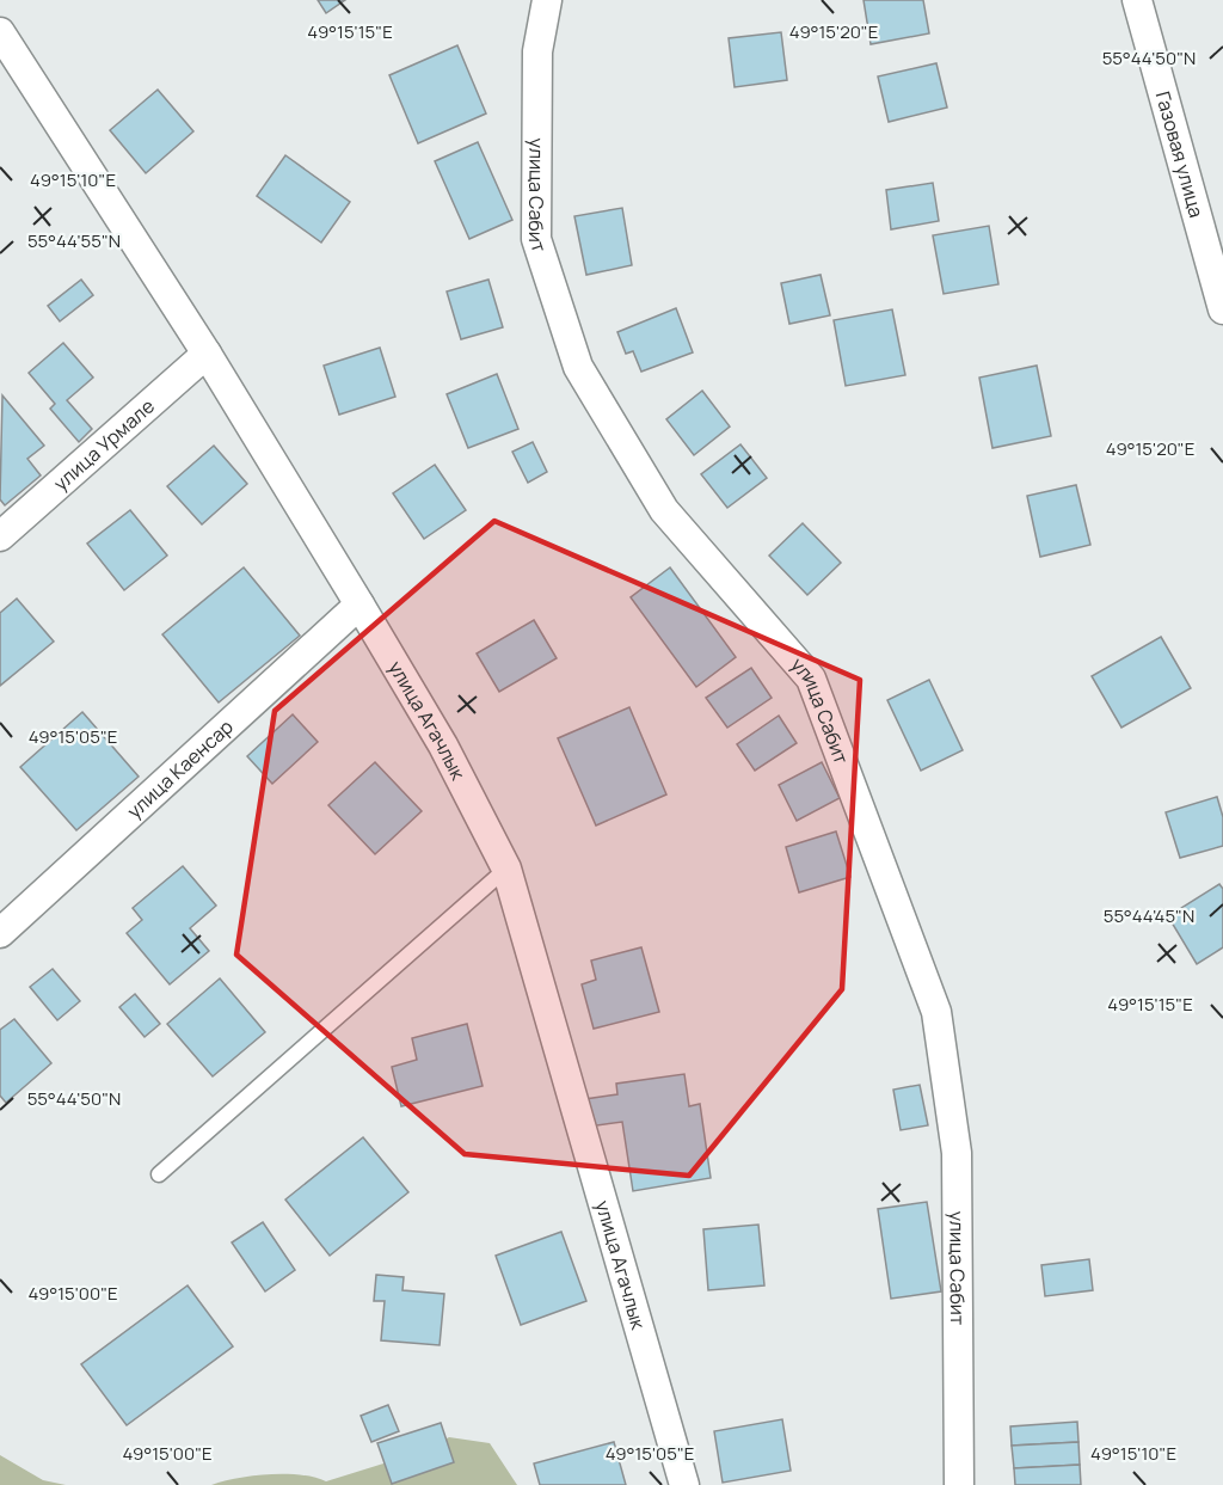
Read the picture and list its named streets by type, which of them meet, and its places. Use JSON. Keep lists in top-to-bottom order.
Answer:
{
  "streets": {
    "street": [
      "Газовая улица",
      "улица Сабит",
      "улица Урмале",
      "улица Агачлык",
      "улица Каенсар"
    ]
  },
  "crossings": [
    ["улица Урмале", "улица Агачлык"],
    ["улица Агачлык", "улица Каенсар"]
  ],
  "coordinates": [
    "49°15'20\"E",
    "49°15'15\"E",
    "55°44'50\"N",
    "49°15'10\"E",
    "55°44'55\"N",
    "49°15'05\"E",
    "55°44'45\"N",
    "49°15'00\"E"
  ]
}
